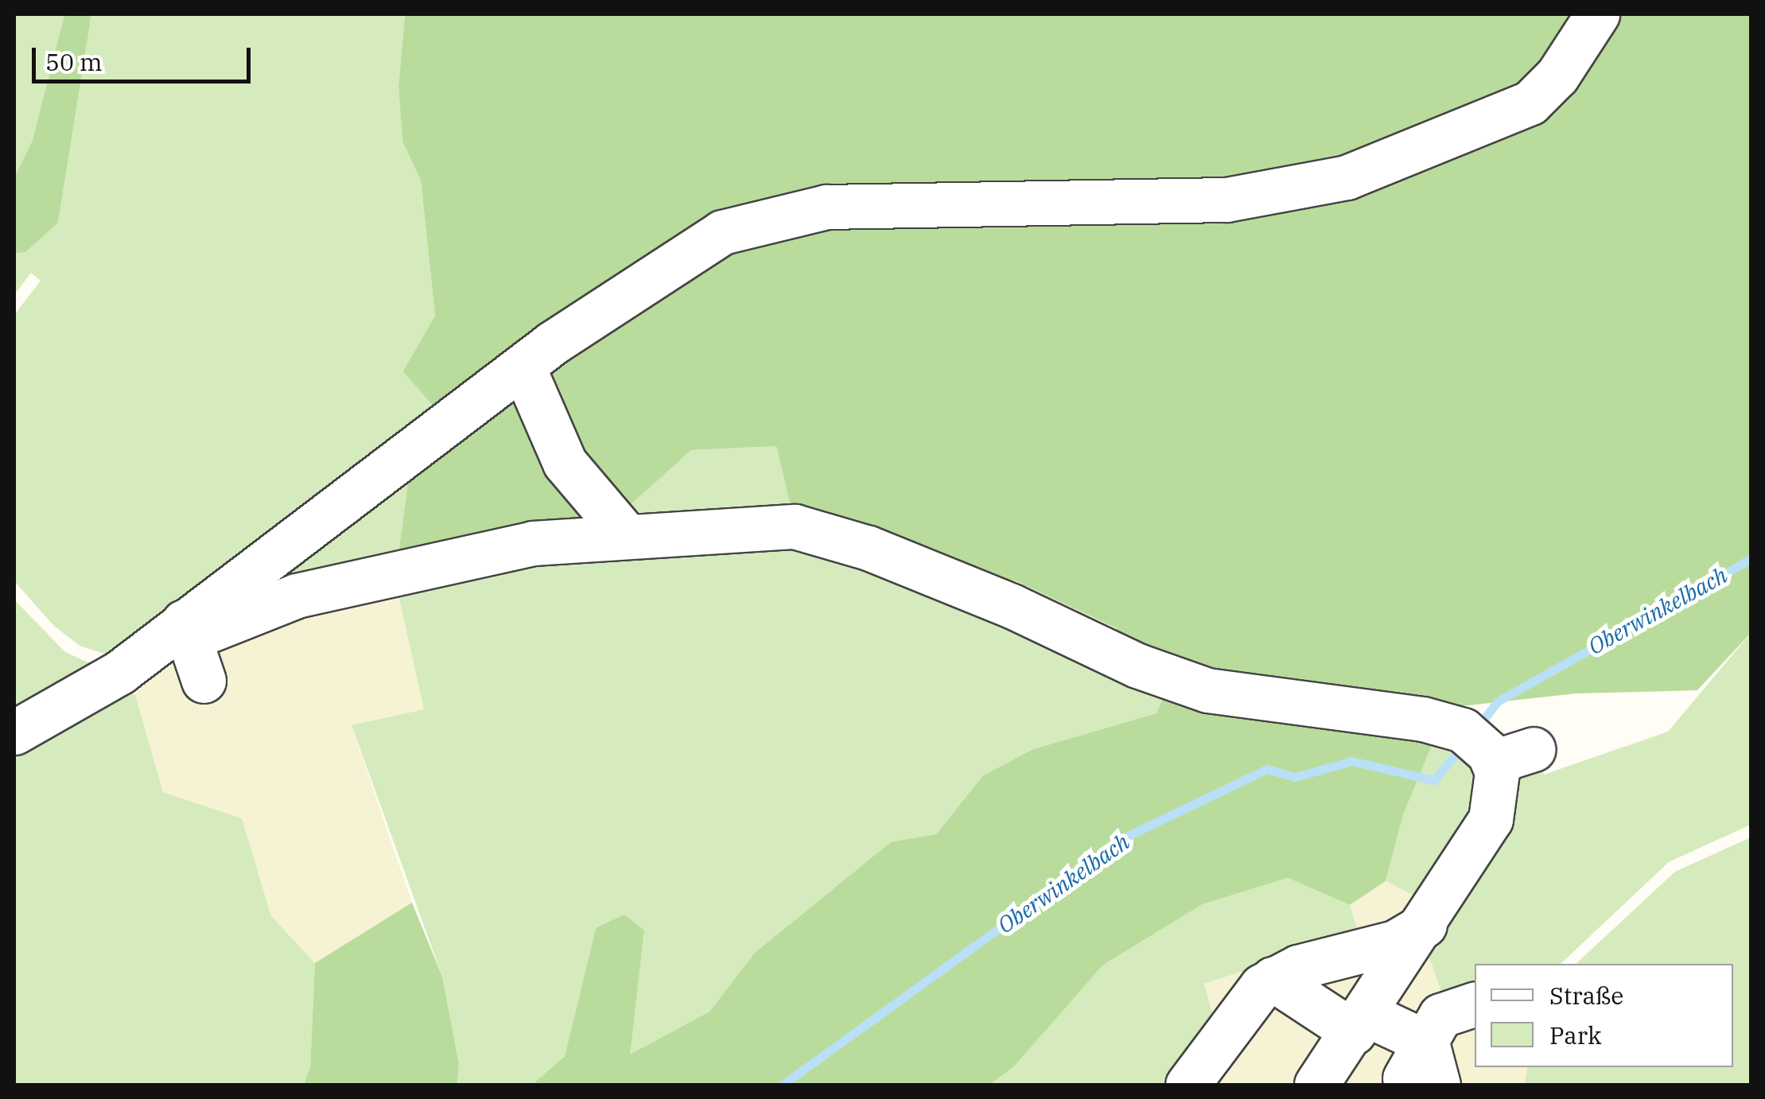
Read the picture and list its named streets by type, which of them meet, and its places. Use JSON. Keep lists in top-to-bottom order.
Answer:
{
  "water": ["Oberwinkelbach"],
  "legend": ["Straße", "Park"],
  "scale_bar": "50 m"
}
